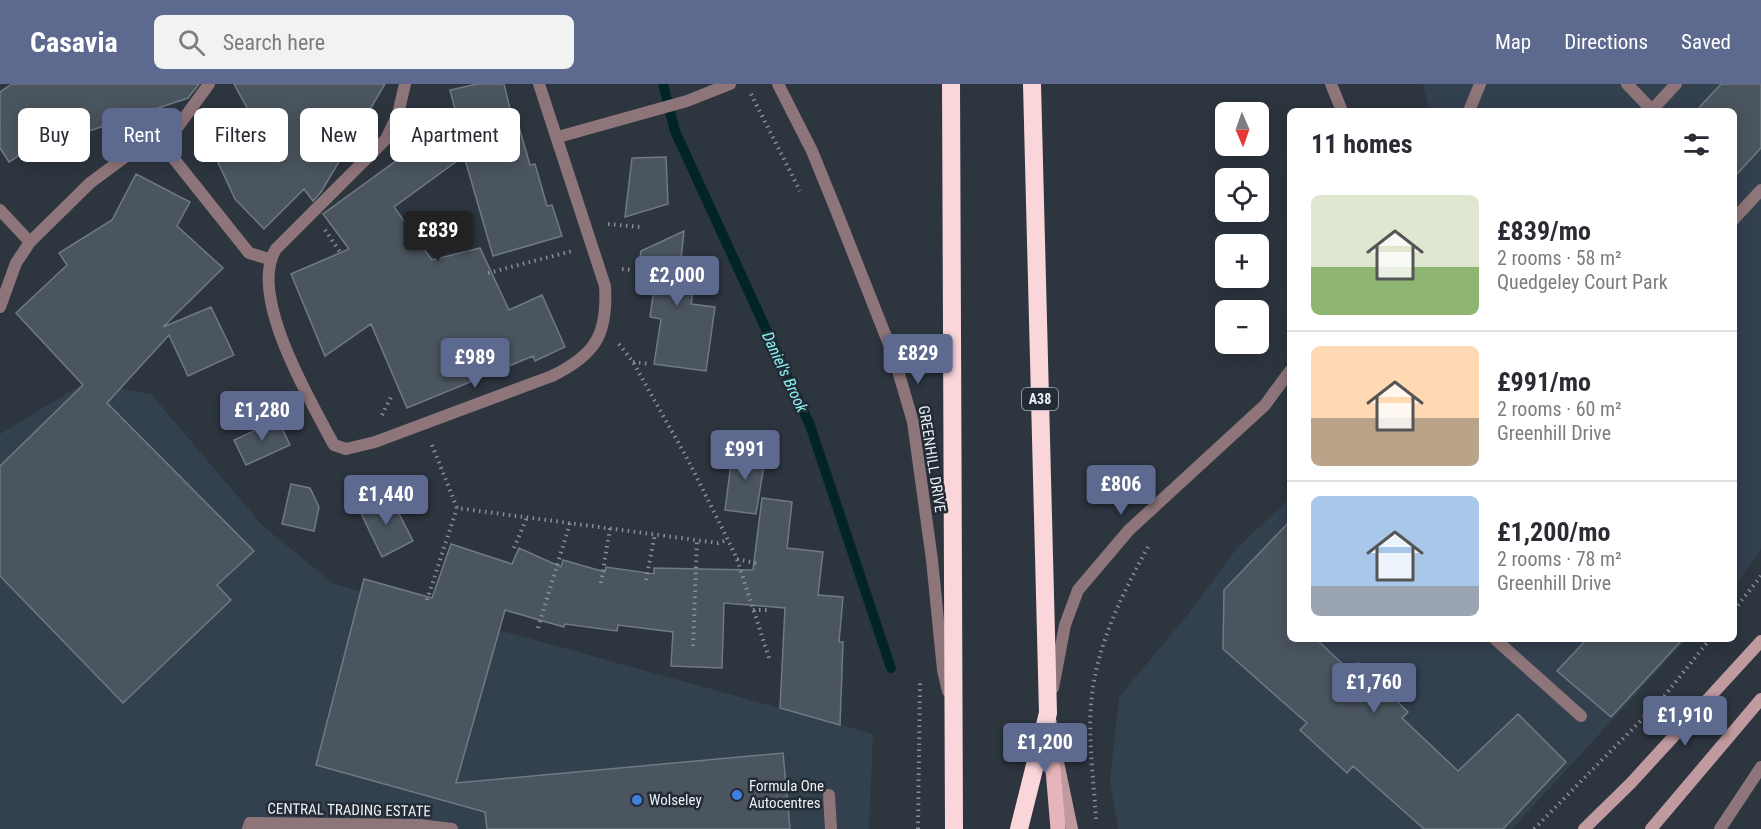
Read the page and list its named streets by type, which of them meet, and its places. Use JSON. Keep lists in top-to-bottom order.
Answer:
{
  "streets": {
    "highway": ["A38"],
    "street": ["GREENHILL DRIVE", "CENTRAL TRADING ESTATE"]
  },
  "water": ["Daniel's Brook"],
  "places": ["Formula One Autocentres", "Wolseley"],
  "north": "bottom",
  "page": {
    "header": "Casavia",
    "search": "Search here",
    "nav": ["Map", "Directions", "Saved"],
    "map_buttons": ["+", "−"],
    "chip": [
      "Buy",
      "Rent",
      "Filters",
      "New",
      "Apartment"
    ],
    "heading": "11 homes",
    "list": [
      {
        "name": "£839/mo",
        "note": "2 rooms · 58 m² · Quedgeley Court Park"
      },
      {
        "name": "£991/mo",
        "note": "2 rooms · 60 m² · Greenhill Drive"
      },
      {
        "name": "£1,200/mo",
        "note": "2 rooms · 78 m² · Greenhill Drive"
      }
    ],
    "price": [
      "£839",
      "£2,000",
      "£829",
      "£989",
      "£1,280",
      "£991",
      "£806",
      "£1,440",
      "£1,760",
      "£1,910",
      "£1,200"
    ]
  }
}
